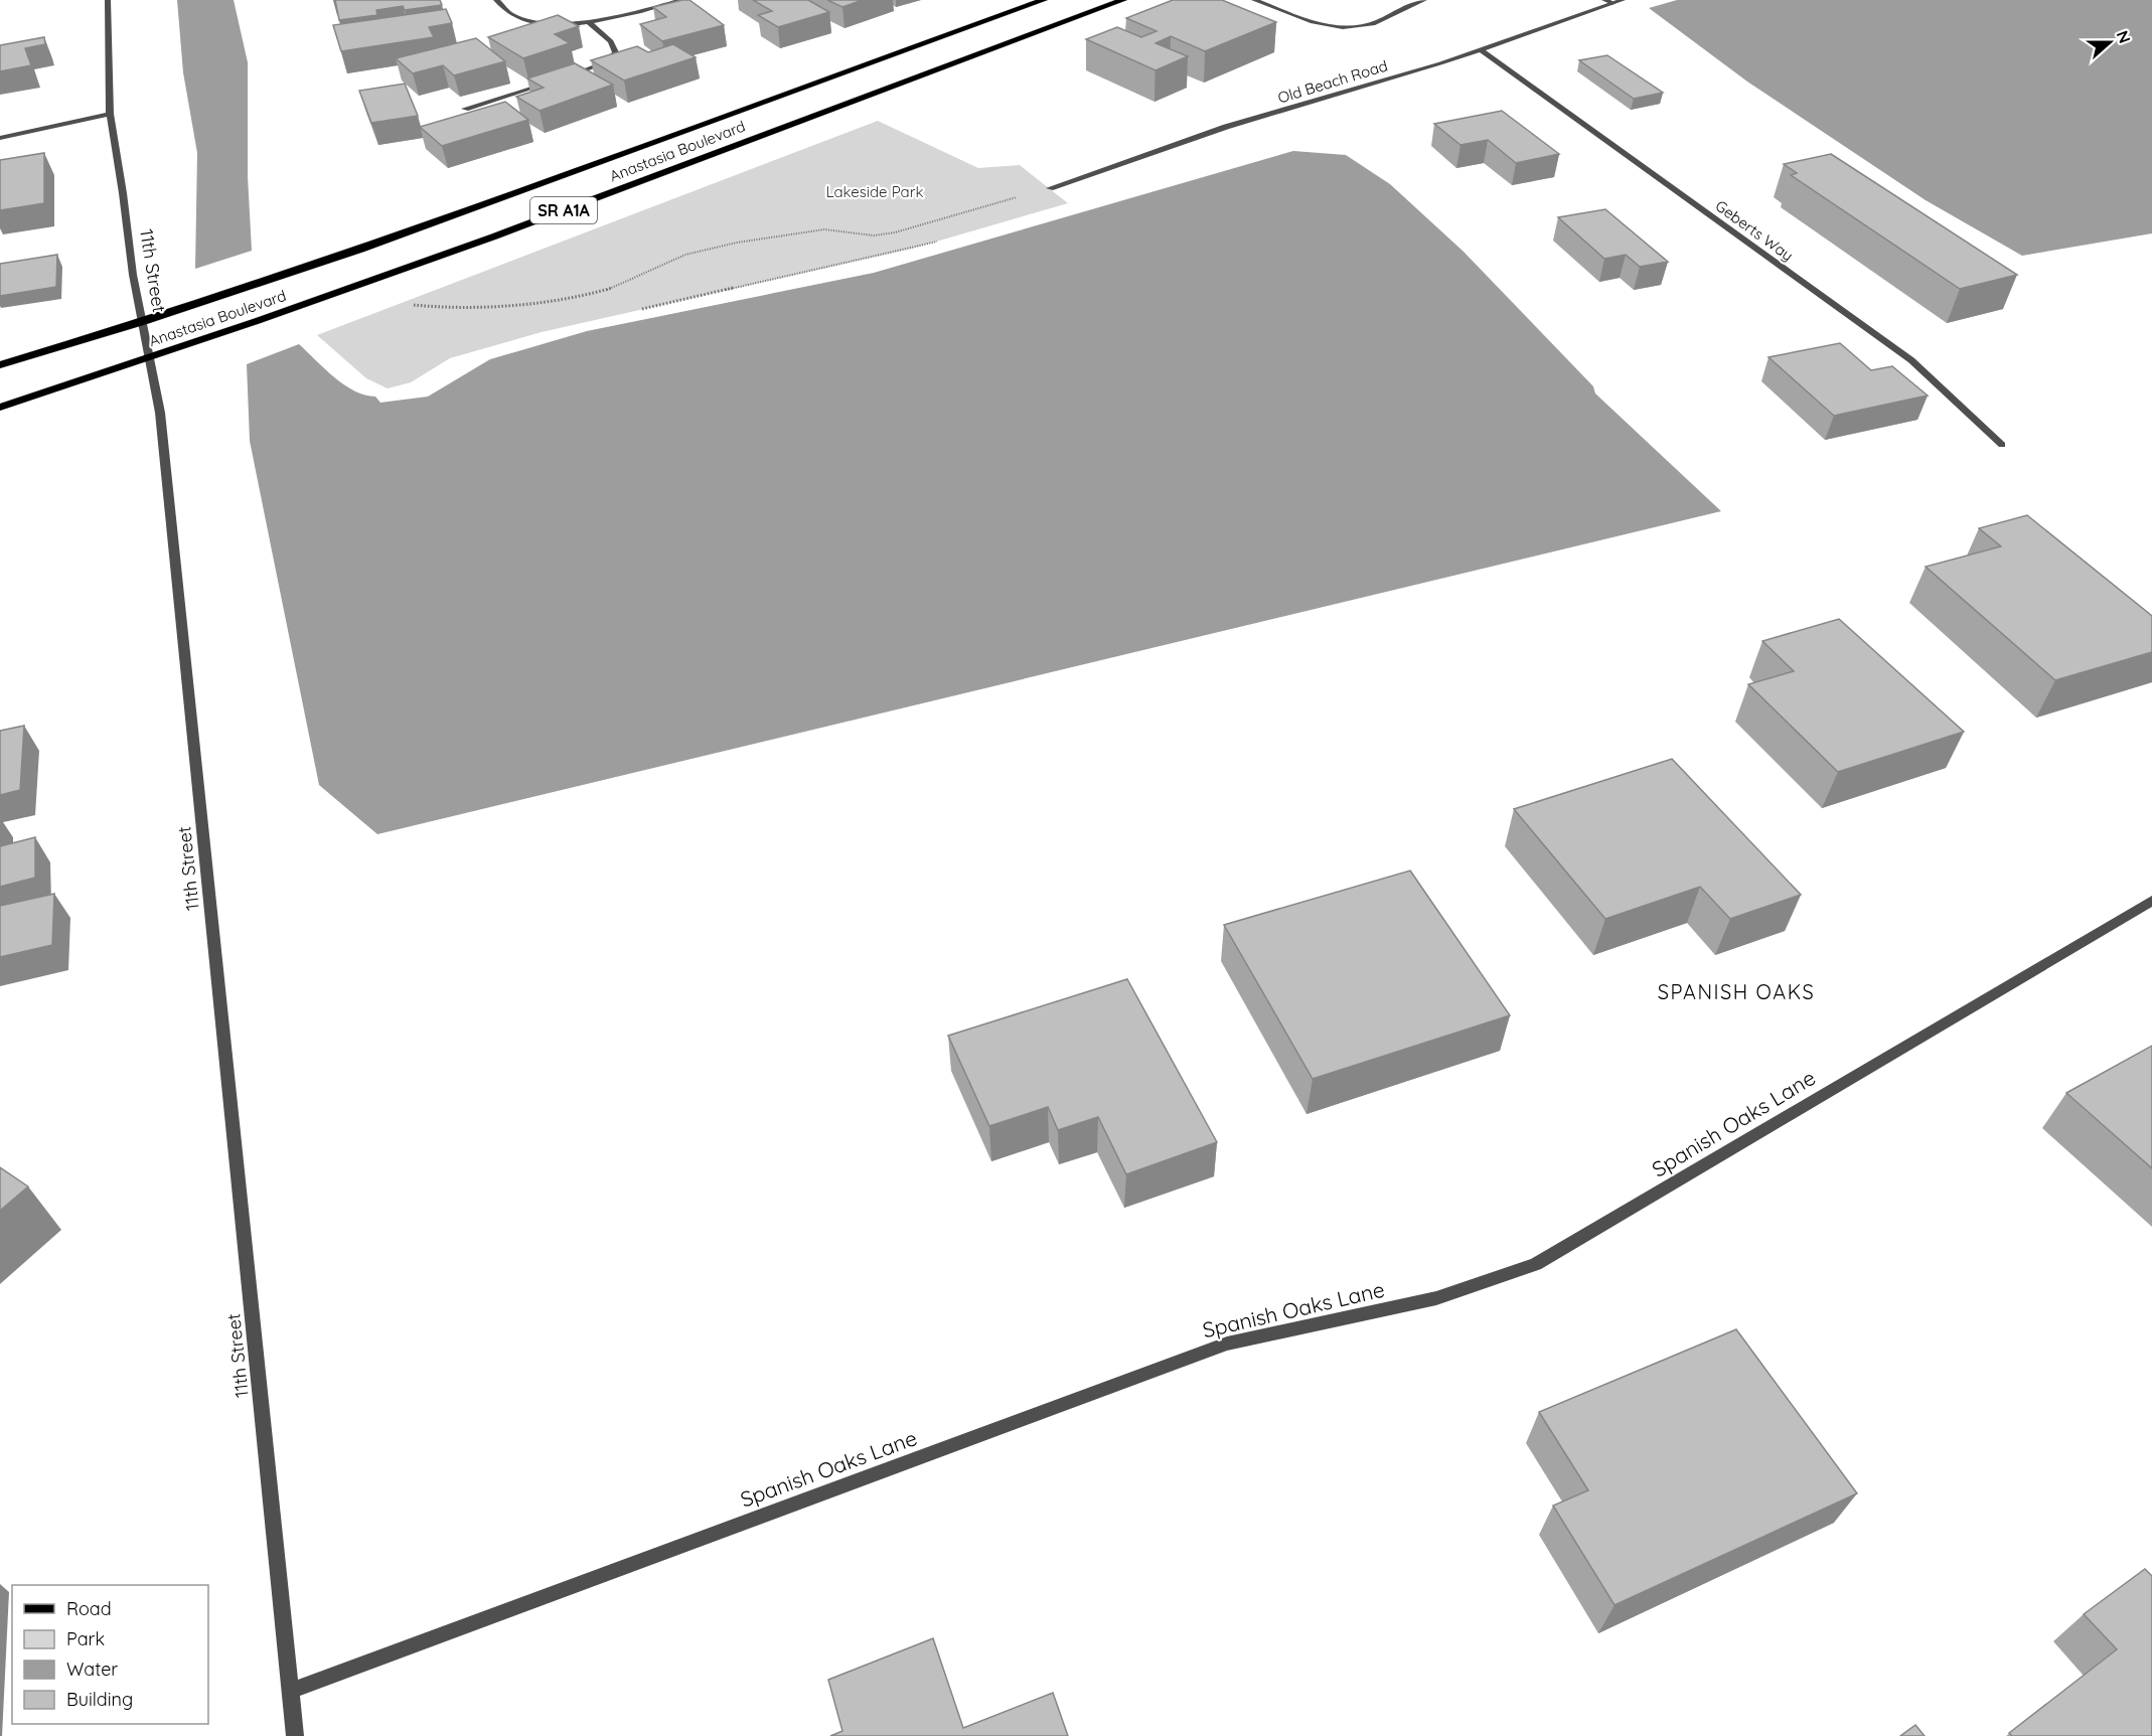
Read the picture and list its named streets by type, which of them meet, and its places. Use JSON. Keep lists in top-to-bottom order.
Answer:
{
  "streets": {
    "main road": ["Anastasia Boulevard", "SR A1A"],
    "street": [
      "Old Beach Road",
      "Geberts Way",
      "11th Street",
      "Spanish Oaks Lane"
    ]
  },
  "crossings": [
    ["Old Beach Road", "Geberts Way"],
    ["Anastasia Boulevard", "11th Street"],
    ["11th Street", "Spanish Oaks Lane"]
  ],
  "districts": ["SPANISH OAKS"],
  "parks": ["Lakeside Park"],
  "legend": [
    "Road",
    "Park",
    "Water",
    "Building"
  ],
  "north": "right"
}
